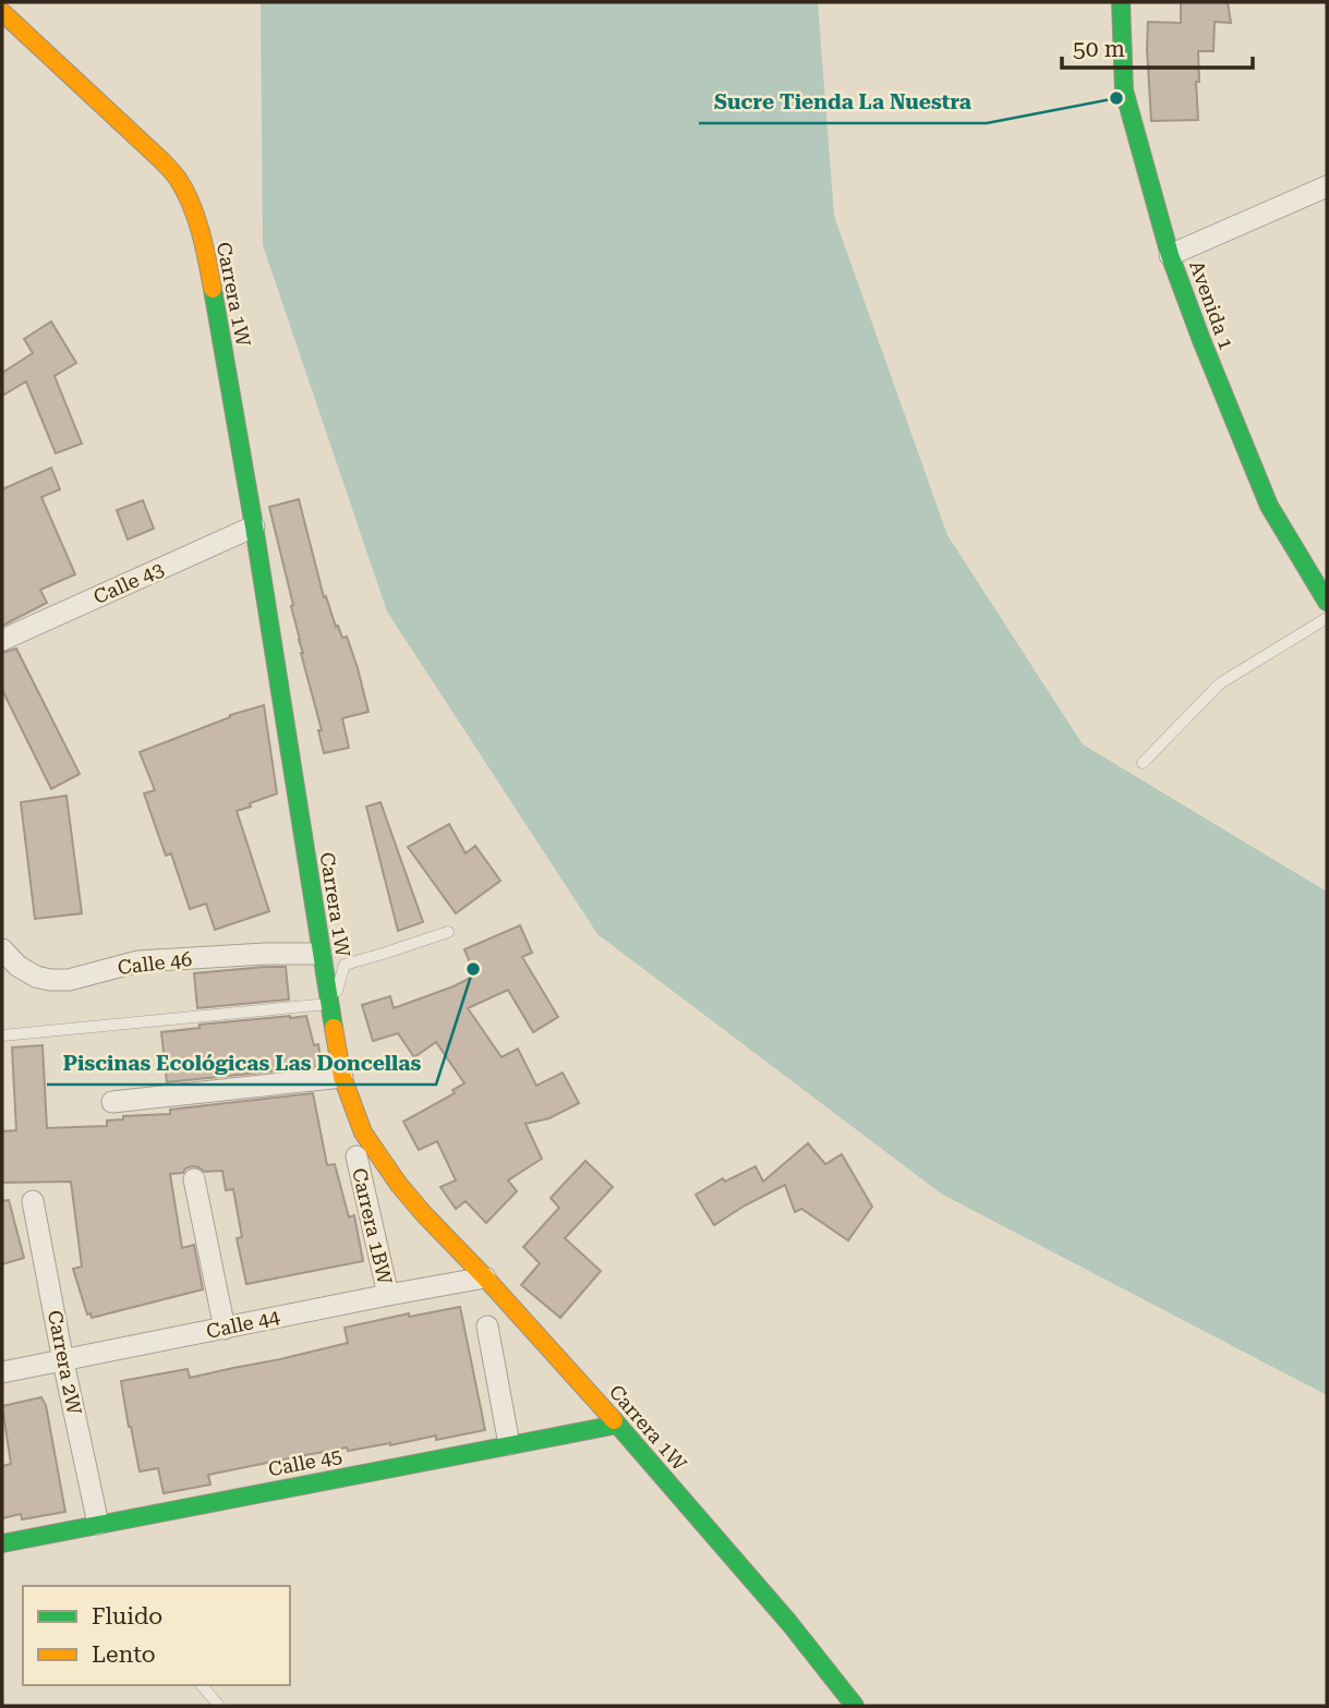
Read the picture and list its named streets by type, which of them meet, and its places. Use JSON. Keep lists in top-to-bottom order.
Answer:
{
  "streets": {
    "street": [
      "Carrera 1W",
      "Avenida 1",
      "Calle 43",
      "Calle 46",
      "Carrera 1BW",
      "Calle 44",
      "Carrera 2W",
      "Calle 45"
    ]
  },
  "crossings": [
    ["Carrera 1W", "Calle 43"],
    ["Carrera 1W", "Calle 46"],
    ["Carrera 1W", "Calle 44"],
    ["Carrera 1W", "Calle 45"],
    ["Carrera 1BW", "Calle 44"],
    ["Calle 44", "Carrera 2W"],
    ["Carrera 2W", "Calle 45"]
  ],
  "places": ["Sucre Tienda La Nuestra", "Piscinas Ecológicas Las Doncellas"],
  "legend": ["Fluido", "Lento"],
  "scale_bar": "50 m"
}
